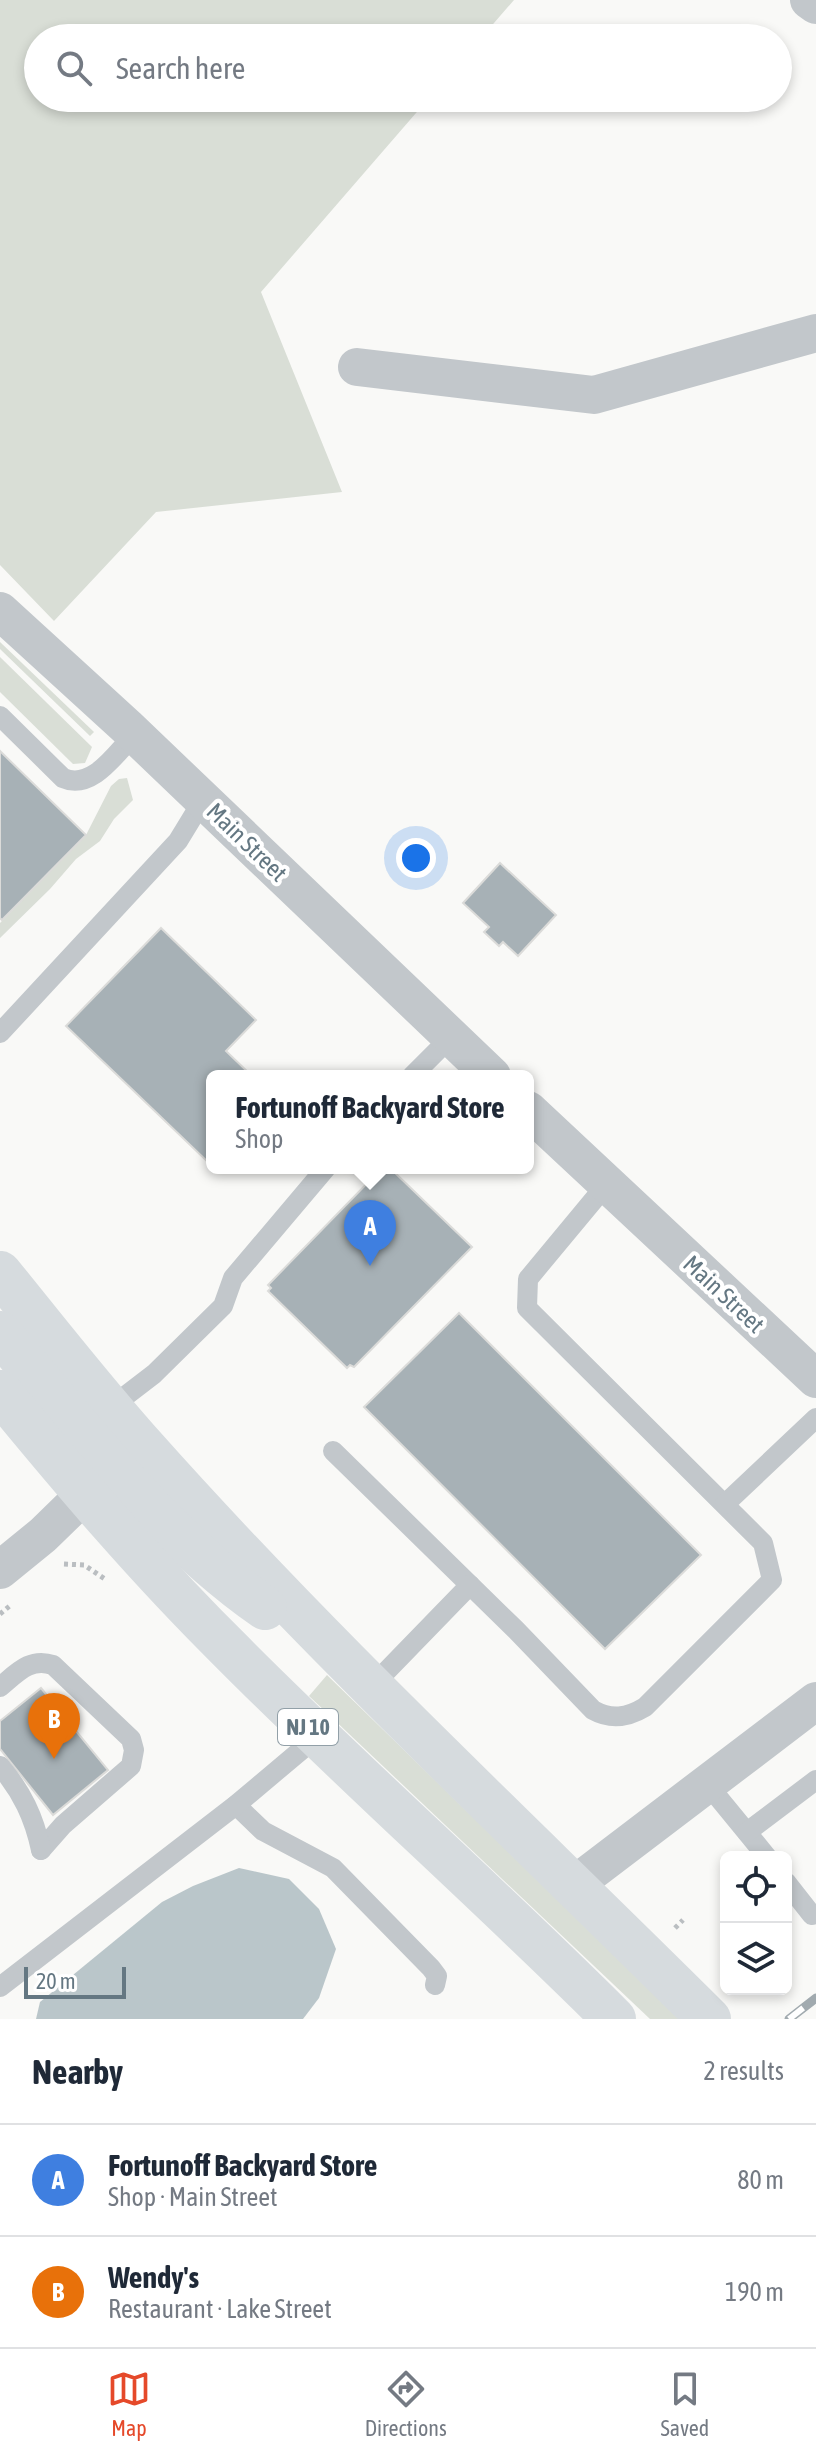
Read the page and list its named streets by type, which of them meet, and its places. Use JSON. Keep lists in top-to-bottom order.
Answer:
{
  "streets": {
    "highway": ["NJ 10"],
    "street": ["Main Street"]
  },
  "scale_bar": "20 m",
  "page": {
    "search": "Search here",
    "popup": ["Fortunoff Backyard Store", "Shop"],
    "pins": ["A", "B"],
    "scale": "20 m",
    "heading": ["Nearby", "2 results"],
    "list": [
      {
        "mark": "A",
        "name": "Fortunoff Backyard Store",
        "note": "Shop · Main Street",
        "value": "80 m"
      },
      {
        "mark": "B",
        "name": "Wendy's",
        "note": "Restaurant · Lake Street",
        "value": "190 m"
      }
    ],
    "nav": ["Map", "Directions", "Saved"]
  }
}
